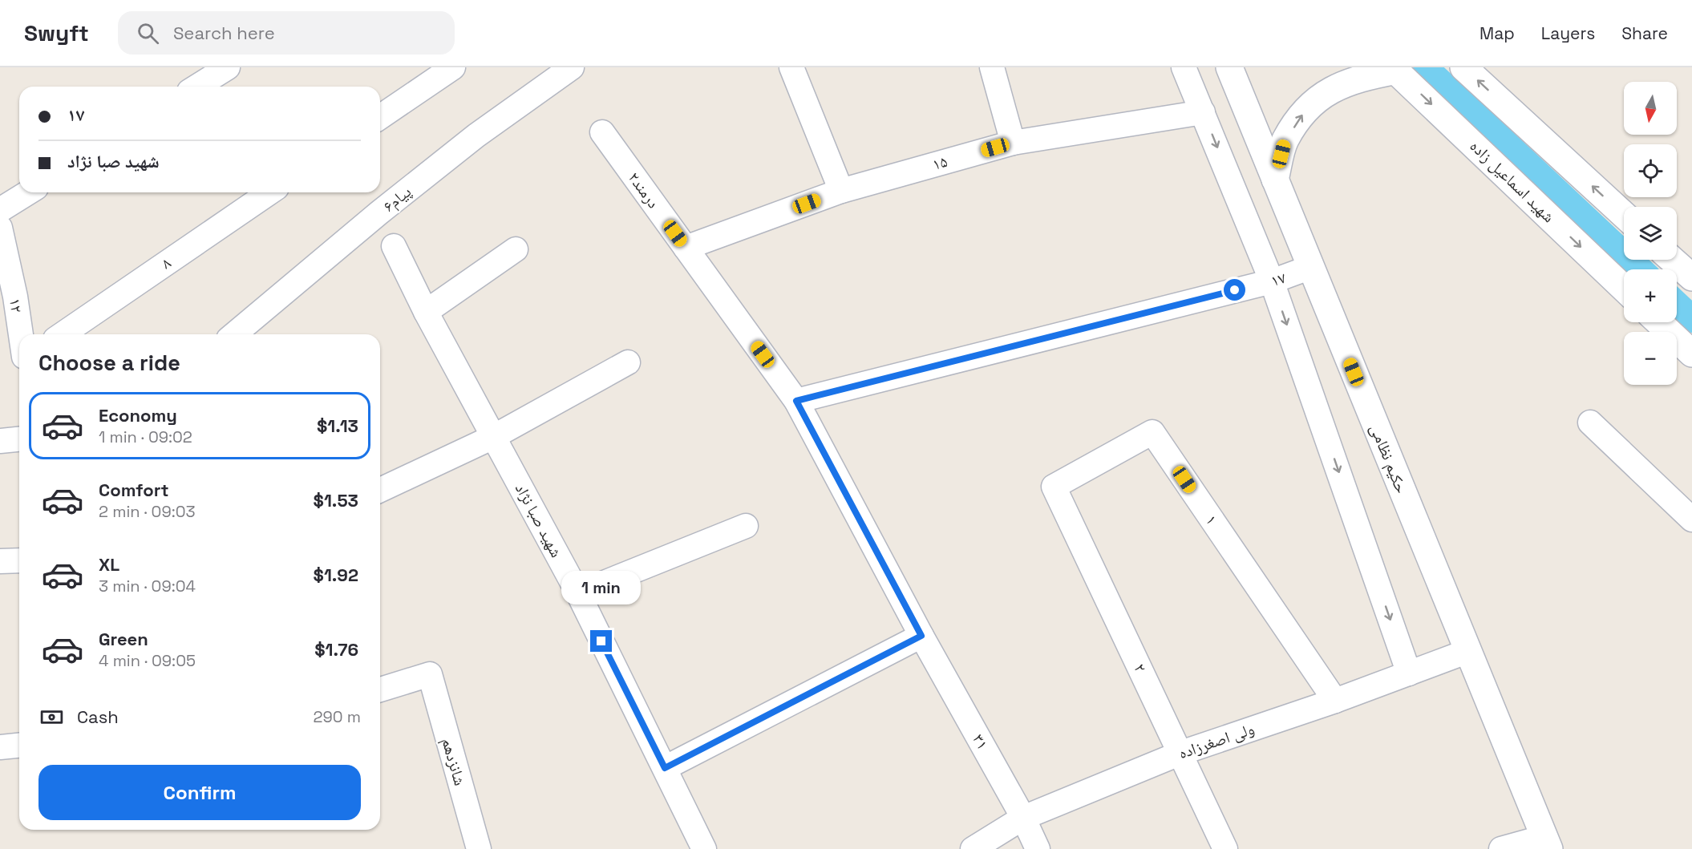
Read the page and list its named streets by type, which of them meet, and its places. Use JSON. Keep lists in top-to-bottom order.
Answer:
{
  "streets": {
    "main road": ["شهید اسماعیل زاده", "حکیم نظامی"],
    "street": [
      "۱۵",
      "درمند۲",
      "۶پیام",
      "۸",
      "۱۷",
      "۱۲",
      "۱",
      "شهید صبا نژاد",
      "۲",
      "ولی اصغرزاده",
      "۳۱",
      "شانزدهم"
    ]
  },
  "crossings": [
    ["۱۵", "درمند۲"],
    ["درمند۲", "۱۷"],
    ["درمند۲", "۳۱"],
    ["۱۷", "حکیم نظامی"],
    ["۱۷", "۳۱"],
    ["حکیم نظامی", "ولی اصغرزاده"],
    ["۱", "۲"],
    ["۱", "ولی اصغرزاده"],
    ["۲", "ولی اصغرزاده"],
    ["ولی اصغرزاده", "۳۱"]
  ],
  "north": "bottom",
  "page": {
    "header": "Swyft",
    "search": "Search here",
    "nav": ["Map", "Layers", "Share"],
    "map_buttons": ["+", "−"],
    "banner": ["۱۷", "شهید صبا نژاد"],
    "heading": "Choose a ride",
    "list": [
      {
        "name": "Economy",
        "note": "1 min · 09:02",
        "value": "$1.13"
      },
      {
        "name": "Comfort",
        "note": "2 min · 09:03",
        "value": "$1.53"
      },
      {
        "name": "XL",
        "note": "3 min · 09:04",
        "value": "$1.92"
      },
      {
        "name": "Green",
        "note": "4 min · 09:05",
        "value": "$1.76"
      }
    ],
    "bubble": "1 min",
    "pay": ["Cash", "290 m"],
    "buttons": "Confirm"
  }
}
